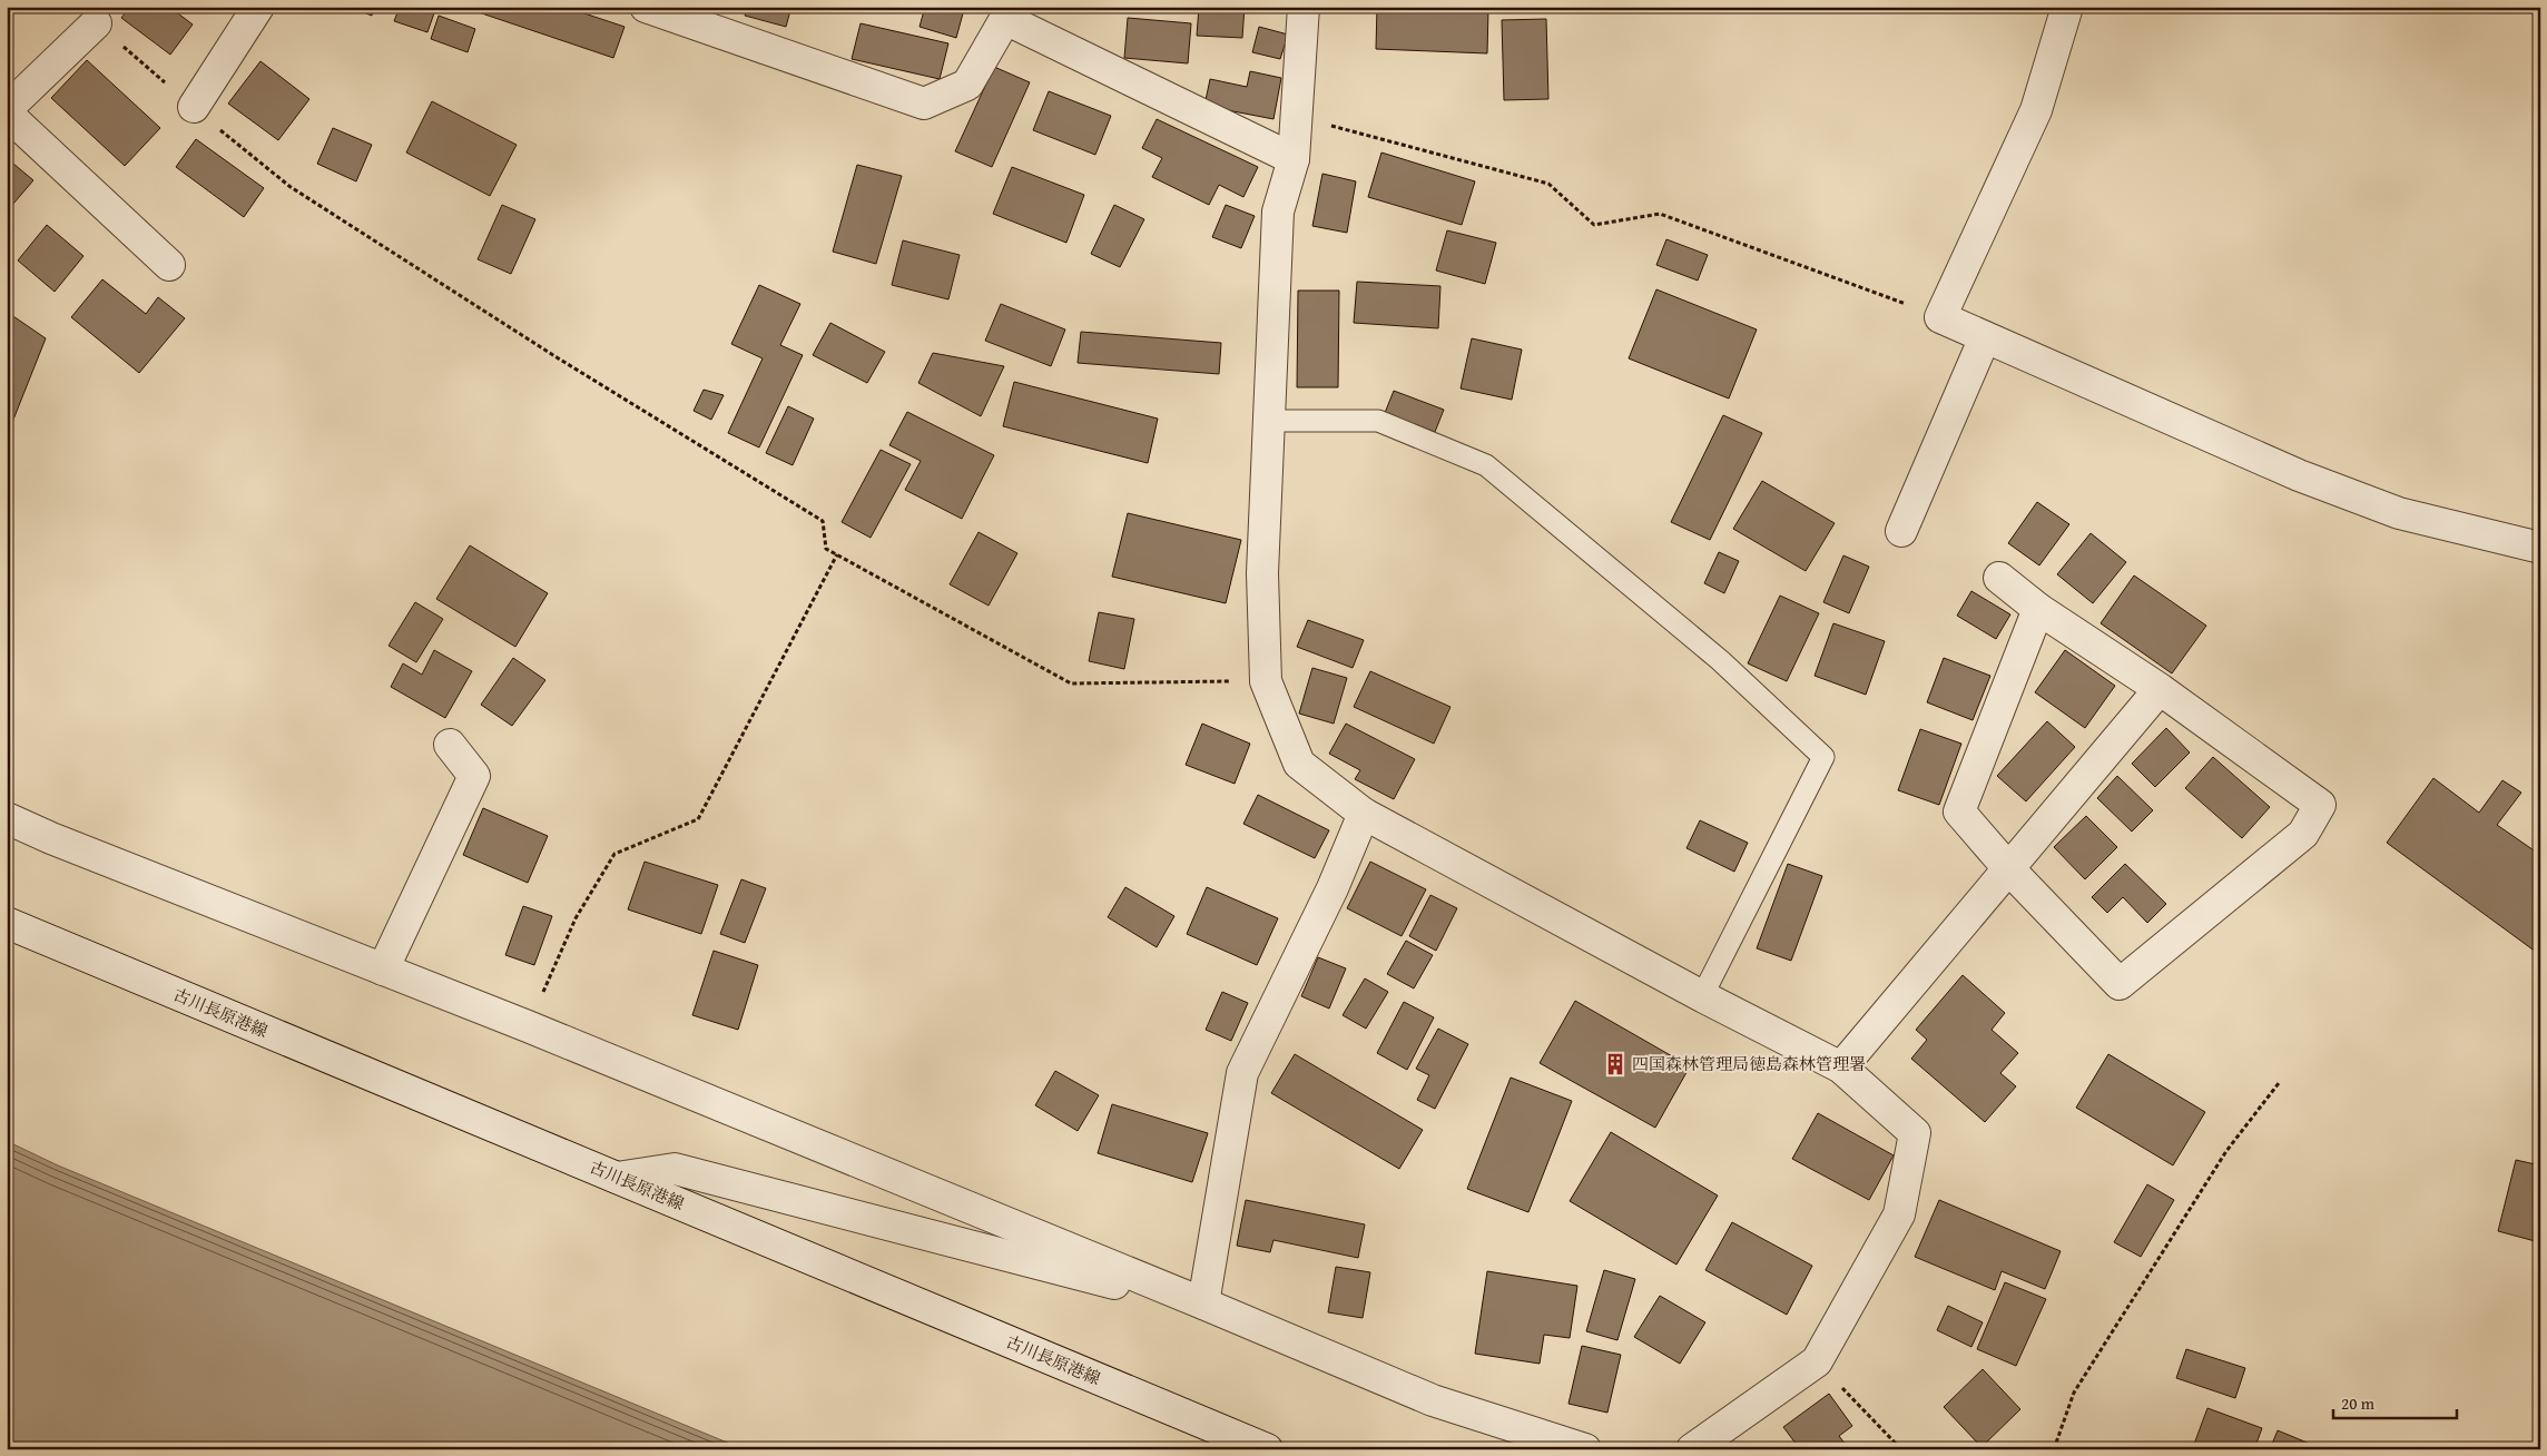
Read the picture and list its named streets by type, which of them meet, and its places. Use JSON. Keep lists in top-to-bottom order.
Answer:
{
  "streets": {
    "street": ["古川長原港線"]
  },
  "places": {
    "building": ["四国森林管理局徳島森林管理署"]
  },
  "scale_bar": "20 m"
}
